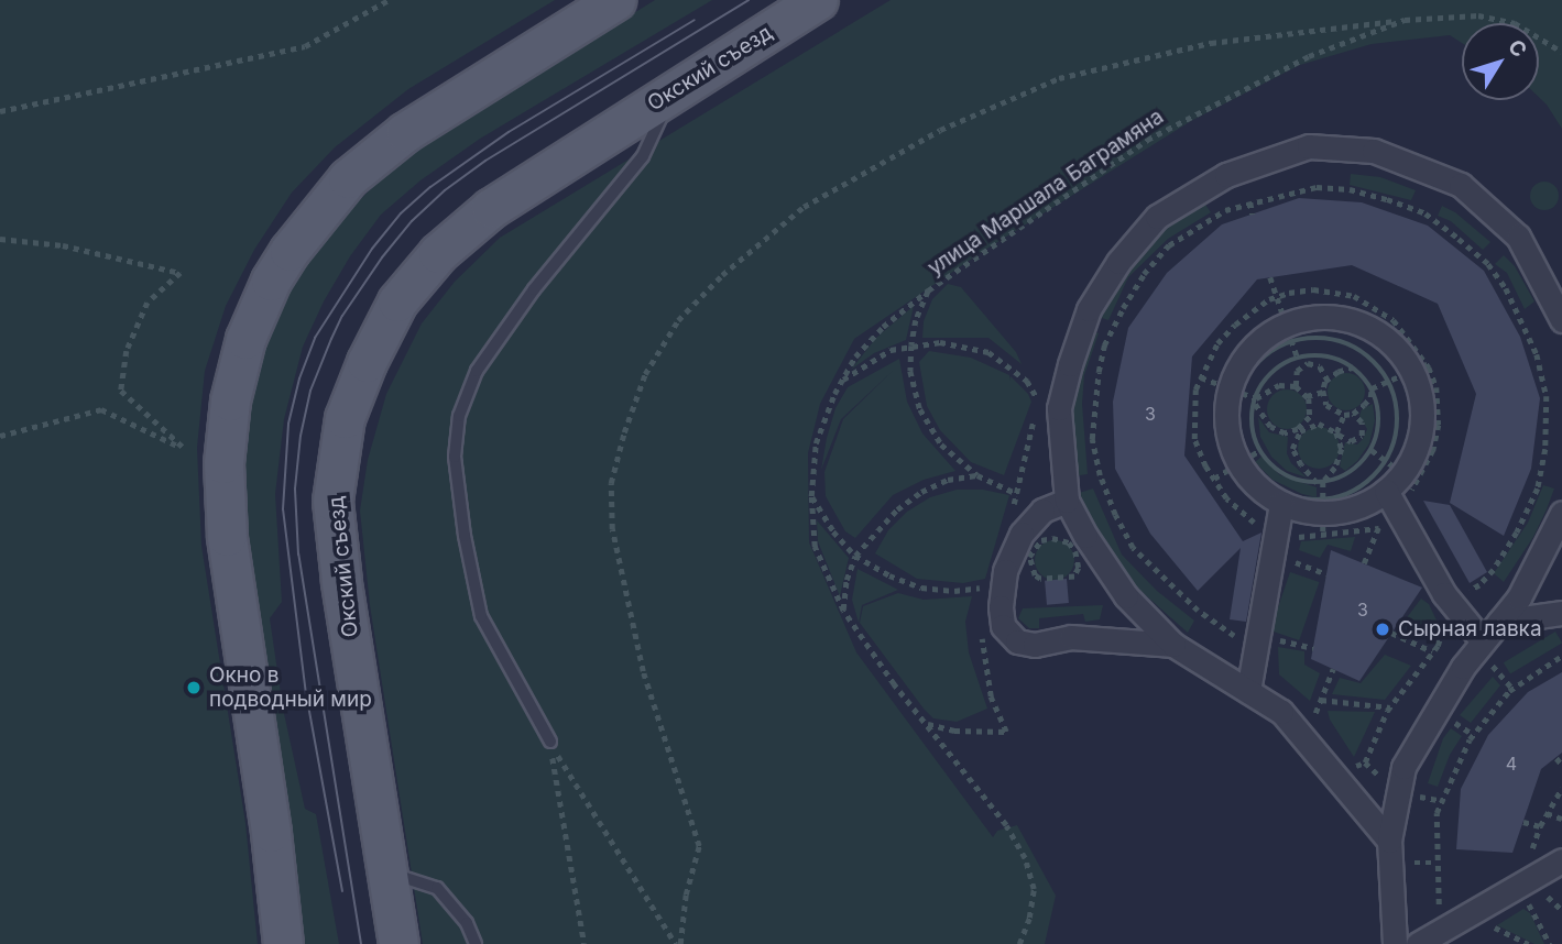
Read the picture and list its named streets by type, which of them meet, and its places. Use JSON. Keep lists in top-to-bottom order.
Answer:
{
  "streets": {
    "main road": ["Окский съезд"],
    "path": ["улица Маршала Баграмяна"]
  },
  "places": ["Сырная лавка", "Окно в подводный мир"],
  "house_numbers": ["3", "3", "4"],
  "north": "top right"
}
